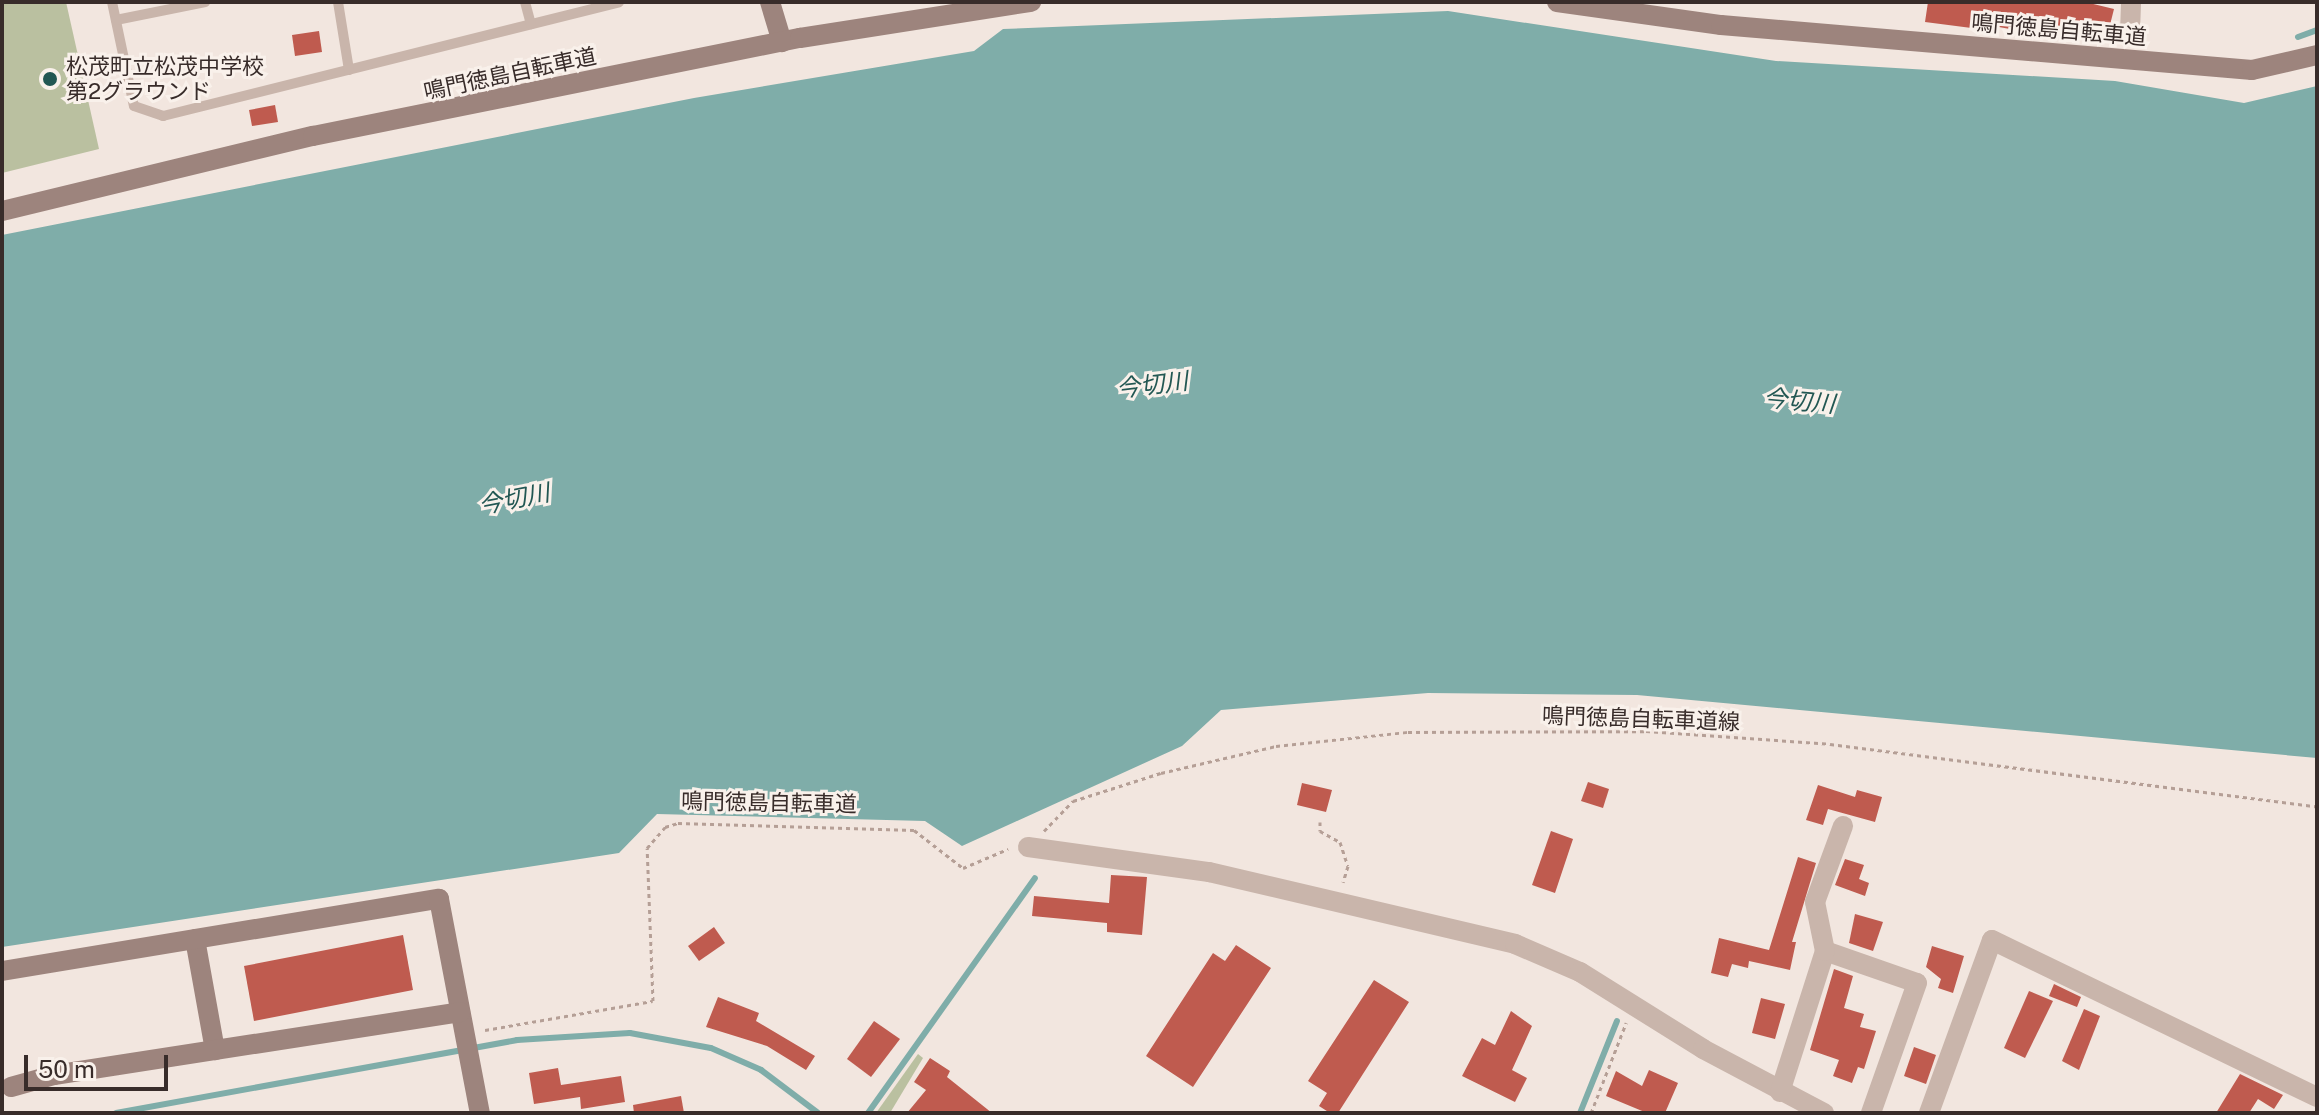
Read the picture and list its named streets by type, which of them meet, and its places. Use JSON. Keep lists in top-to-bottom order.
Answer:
{
  "streets": {
    "main road": ["鳴門徳島自転車道"],
    "path": ["鳴門徳島自転車道線"]
  },
  "crossings": [
    ["鳴門徳島自転車道", "鳴門徳島自転車道線"]
  ],
  "water": ["今切川"],
  "places": ["松茂町立松茂中学校 第2グラウンド"],
  "scale_bar": "50 m"
}
